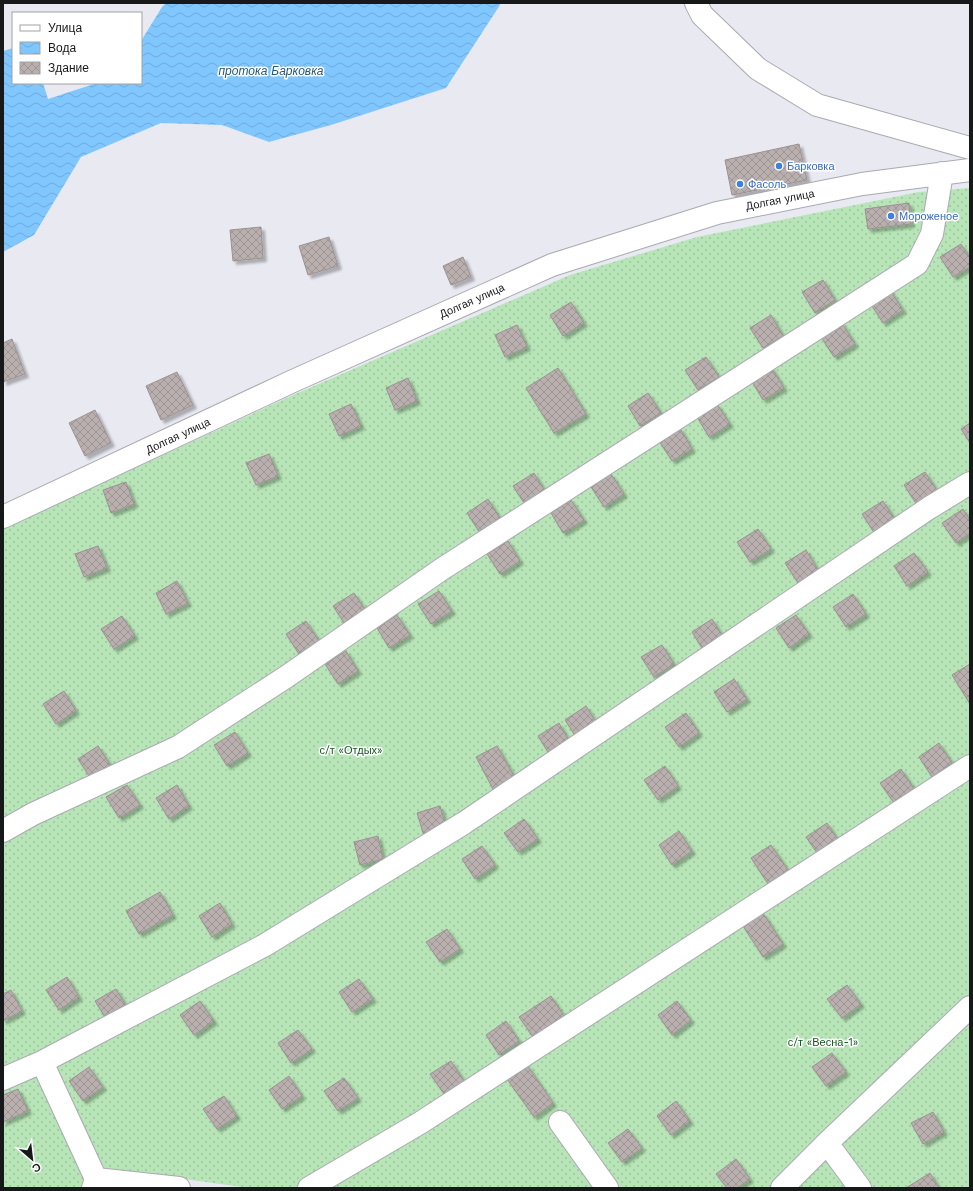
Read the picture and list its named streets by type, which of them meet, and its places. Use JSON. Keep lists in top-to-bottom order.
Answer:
{
  "streets": {
    "street": ["Долгая улица"]
  },
  "water": ["протока Барковка"],
  "parks": ["с/т «Отдых»", "с/т «Весна-1»"],
  "places": ["Барковка", "Фасоль", "Мороженое"],
  "legend": ["Улица", "Вода", "Здание"],
  "north": "bottom right"
}
